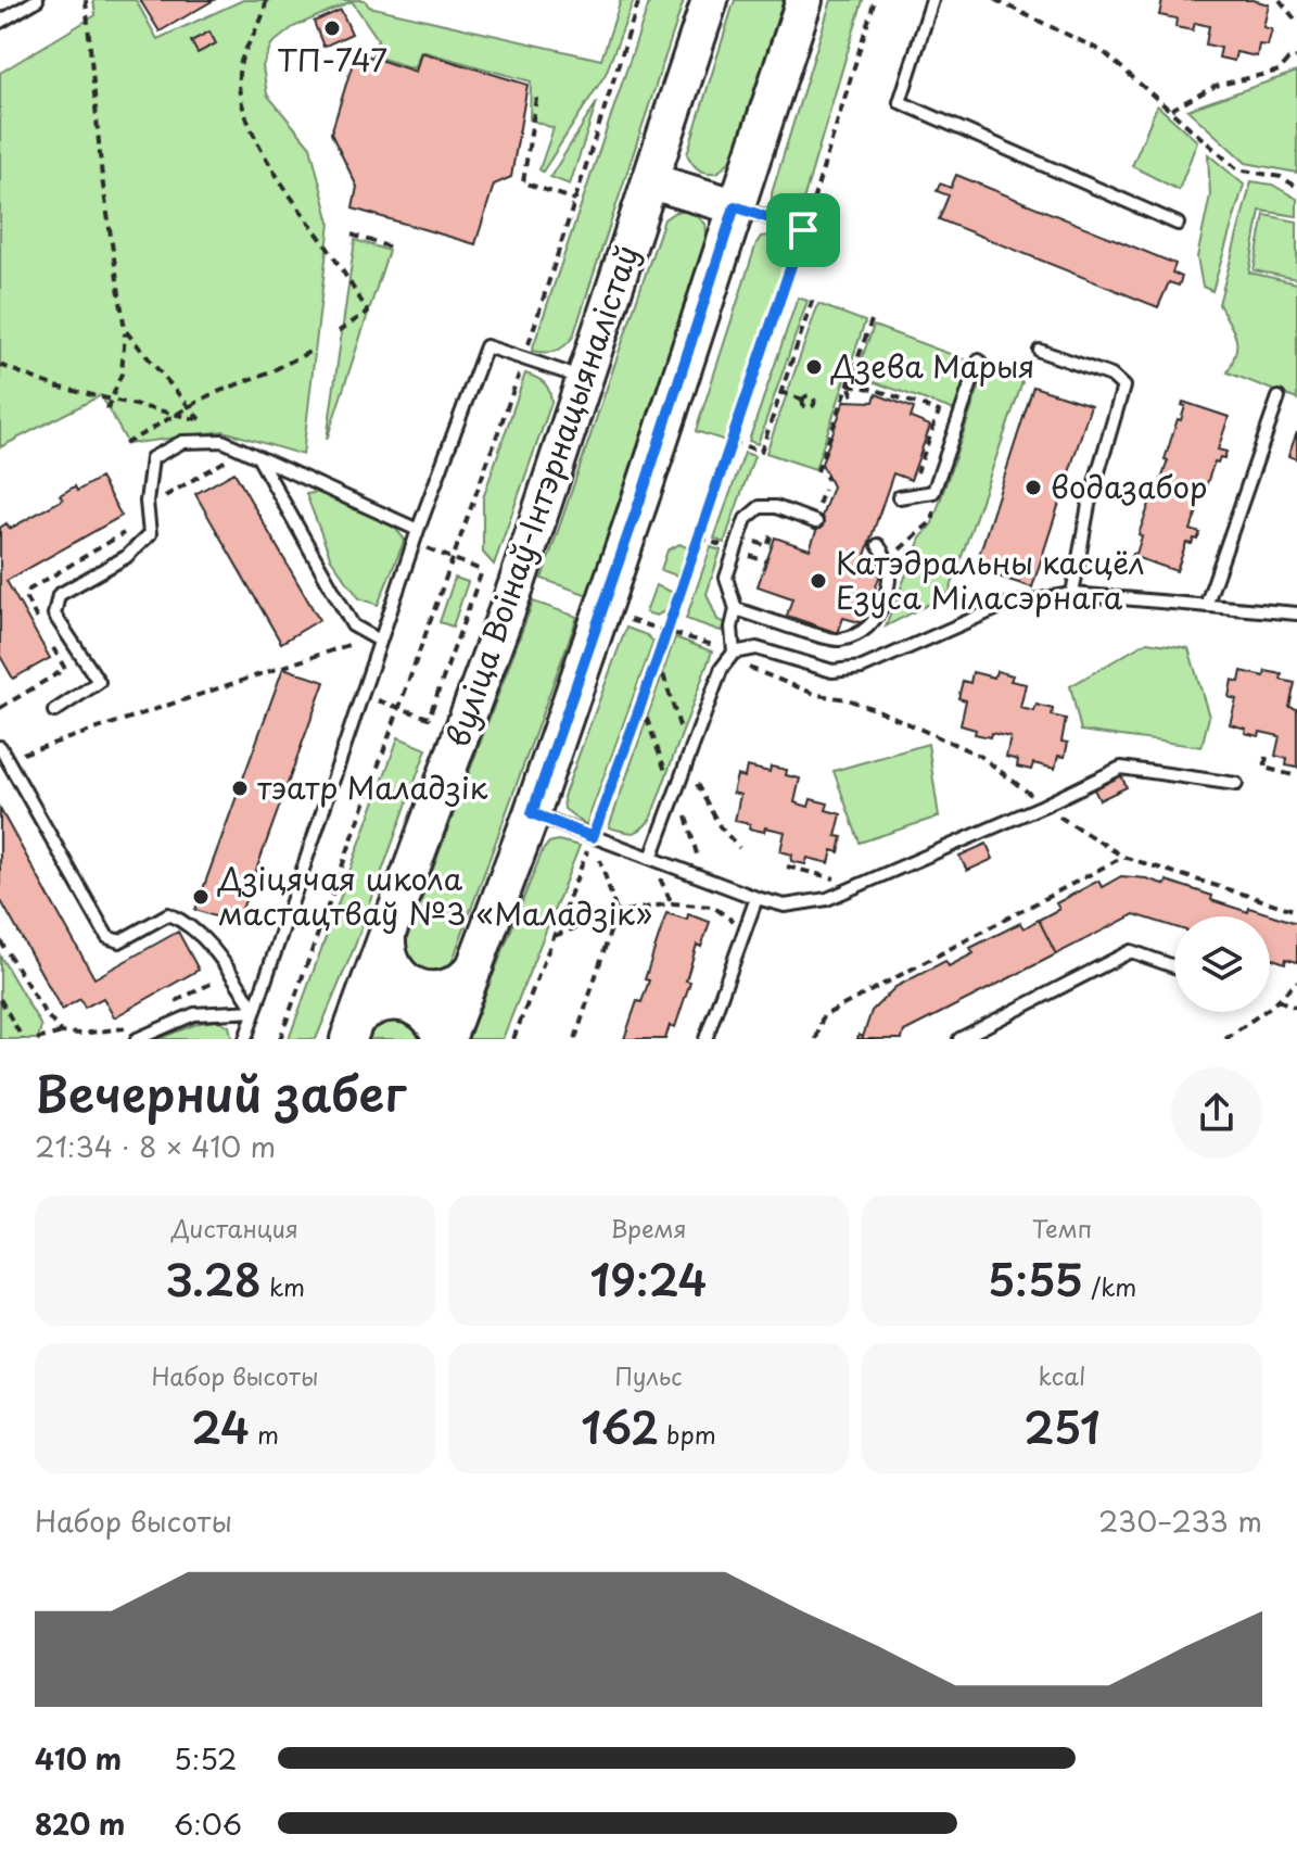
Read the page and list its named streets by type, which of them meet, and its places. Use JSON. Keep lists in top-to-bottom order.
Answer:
{
  "streets": {
    "main road": ["вуліца Воінаў-Інтэрнацыяналістаў"]
  },
  "places": [
    "ТП-747",
    "Дзева Марыя",
    "водазабор",
    "Катэдральны касцёл Езуса Міласэрнага",
    "тэатр Маладзік",
    "Дзіцячая школа мастацтваў №3 «Маладзік»"
  ],
  "page": {
    "heading": ["Вечерний забег", "21:34 · 8 × 410 m"],
    "stats": [
      ["Дистанция", "3.28 km"],
      ["Время", "19:24"],
      ["Темп", "5:55 /km"],
      ["Набор высоты", "24 m"],
      ["Пульс", "162 bpm"],
      ["kcal", "251"]
    ],
    "chart": ["Набор высоты", "230–233 m"],
    "list": [
      {
        "name": "410 m",
        "note": "5:52"
      },
      {
        "name": "820 m",
        "note": "6:06"
      }
    ]
  }
}
